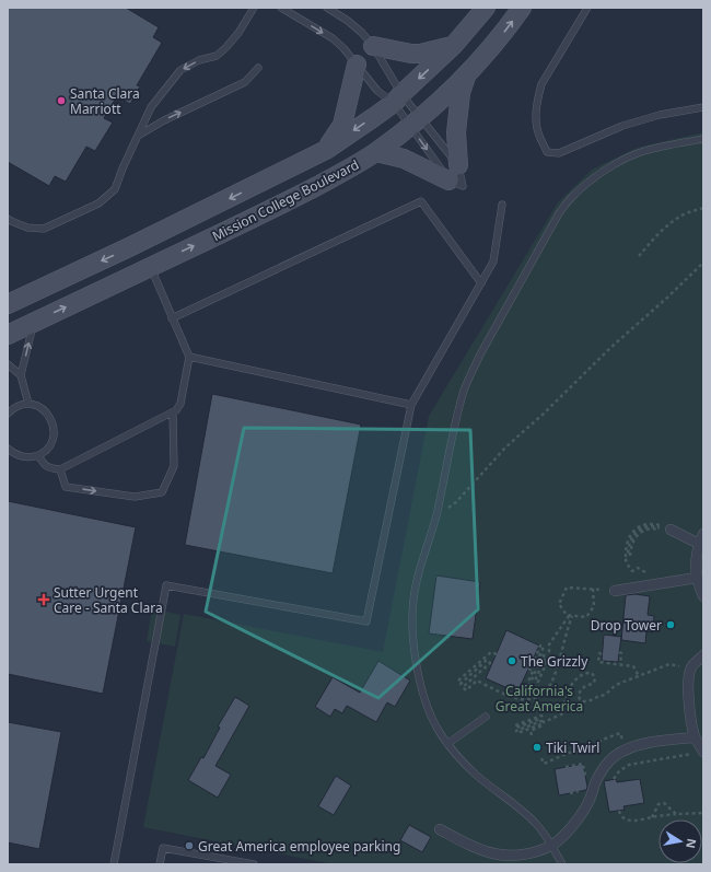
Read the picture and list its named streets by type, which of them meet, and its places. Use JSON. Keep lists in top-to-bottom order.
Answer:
{
  "streets": {
    "main road": ["Mission College Boulevard"]
  },
  "parks": ["California's Great America"],
  "places": {
    "other": [
      "Santa Clara Marriott",
      "Drop Tower",
      "The Grizzly",
      "Tiki Twirl",
      "Great America employee parking"
    ],
    "health": ["Sutter Urgent Care - Santa Clara"]
  },
  "north": "right"
}
